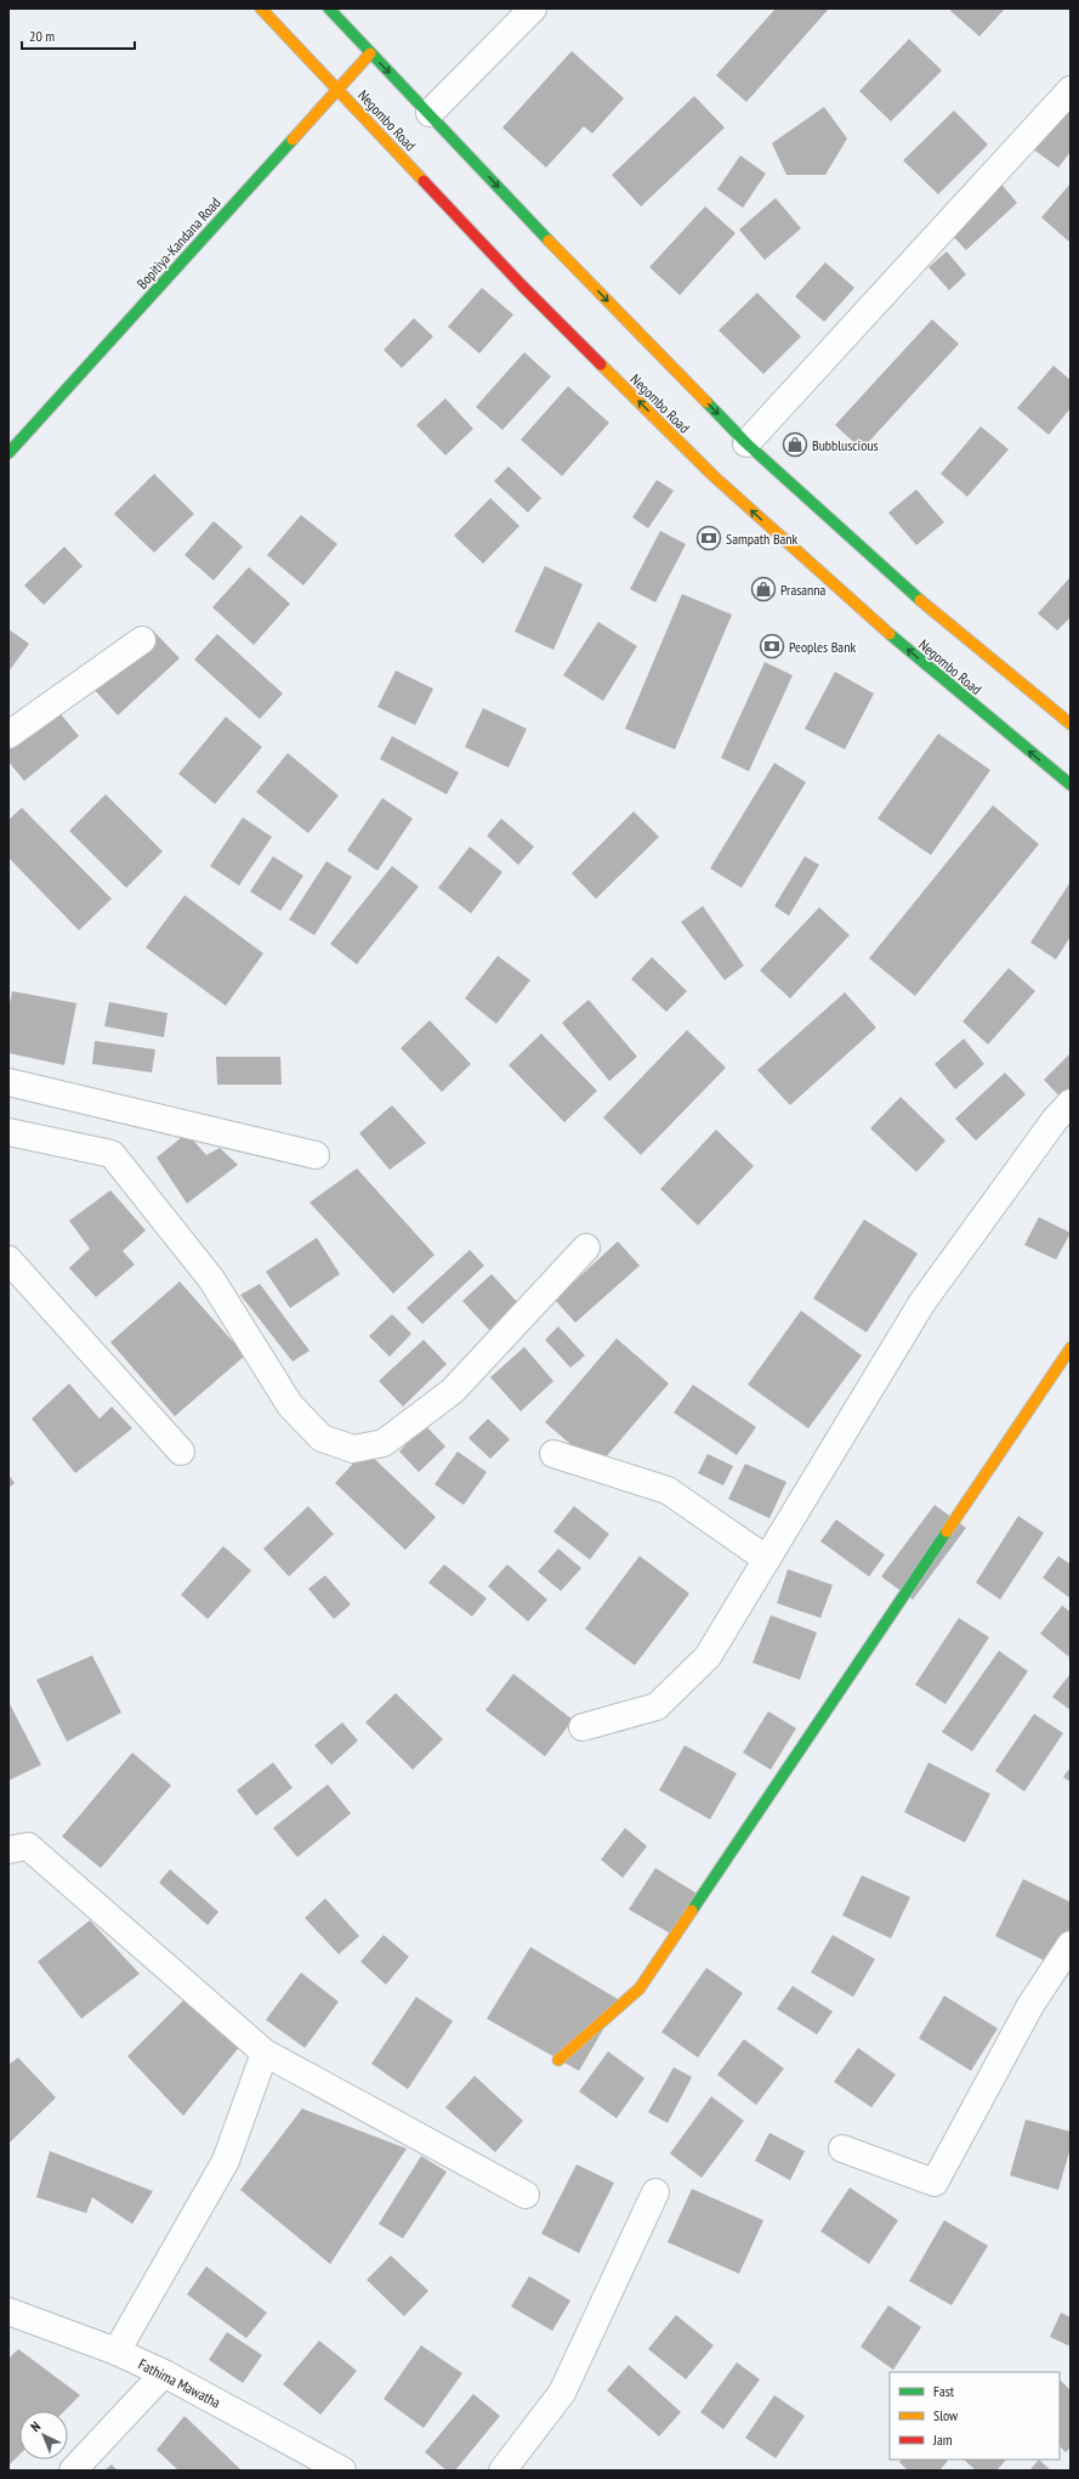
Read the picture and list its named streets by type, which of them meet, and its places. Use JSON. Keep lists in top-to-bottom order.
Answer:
{
  "streets": {
    "main road": ["Negombo Road", "Bopitiya-Kandana Road"],
    "street": ["Fathima Mawatha"]
  },
  "crossings": [
    ["Negombo Road", "Bopitiya-Kandana Road"]
  ],
  "places": {
    "shop": ["Bubbluscious", "Prasanna"],
    "bank": ["Sampath Bank", "Peoples Bank"]
  },
  "legend": ["Fast", "Slow", "Jam"],
  "scale_bar": "20 m",
  "north": "top left"
}
